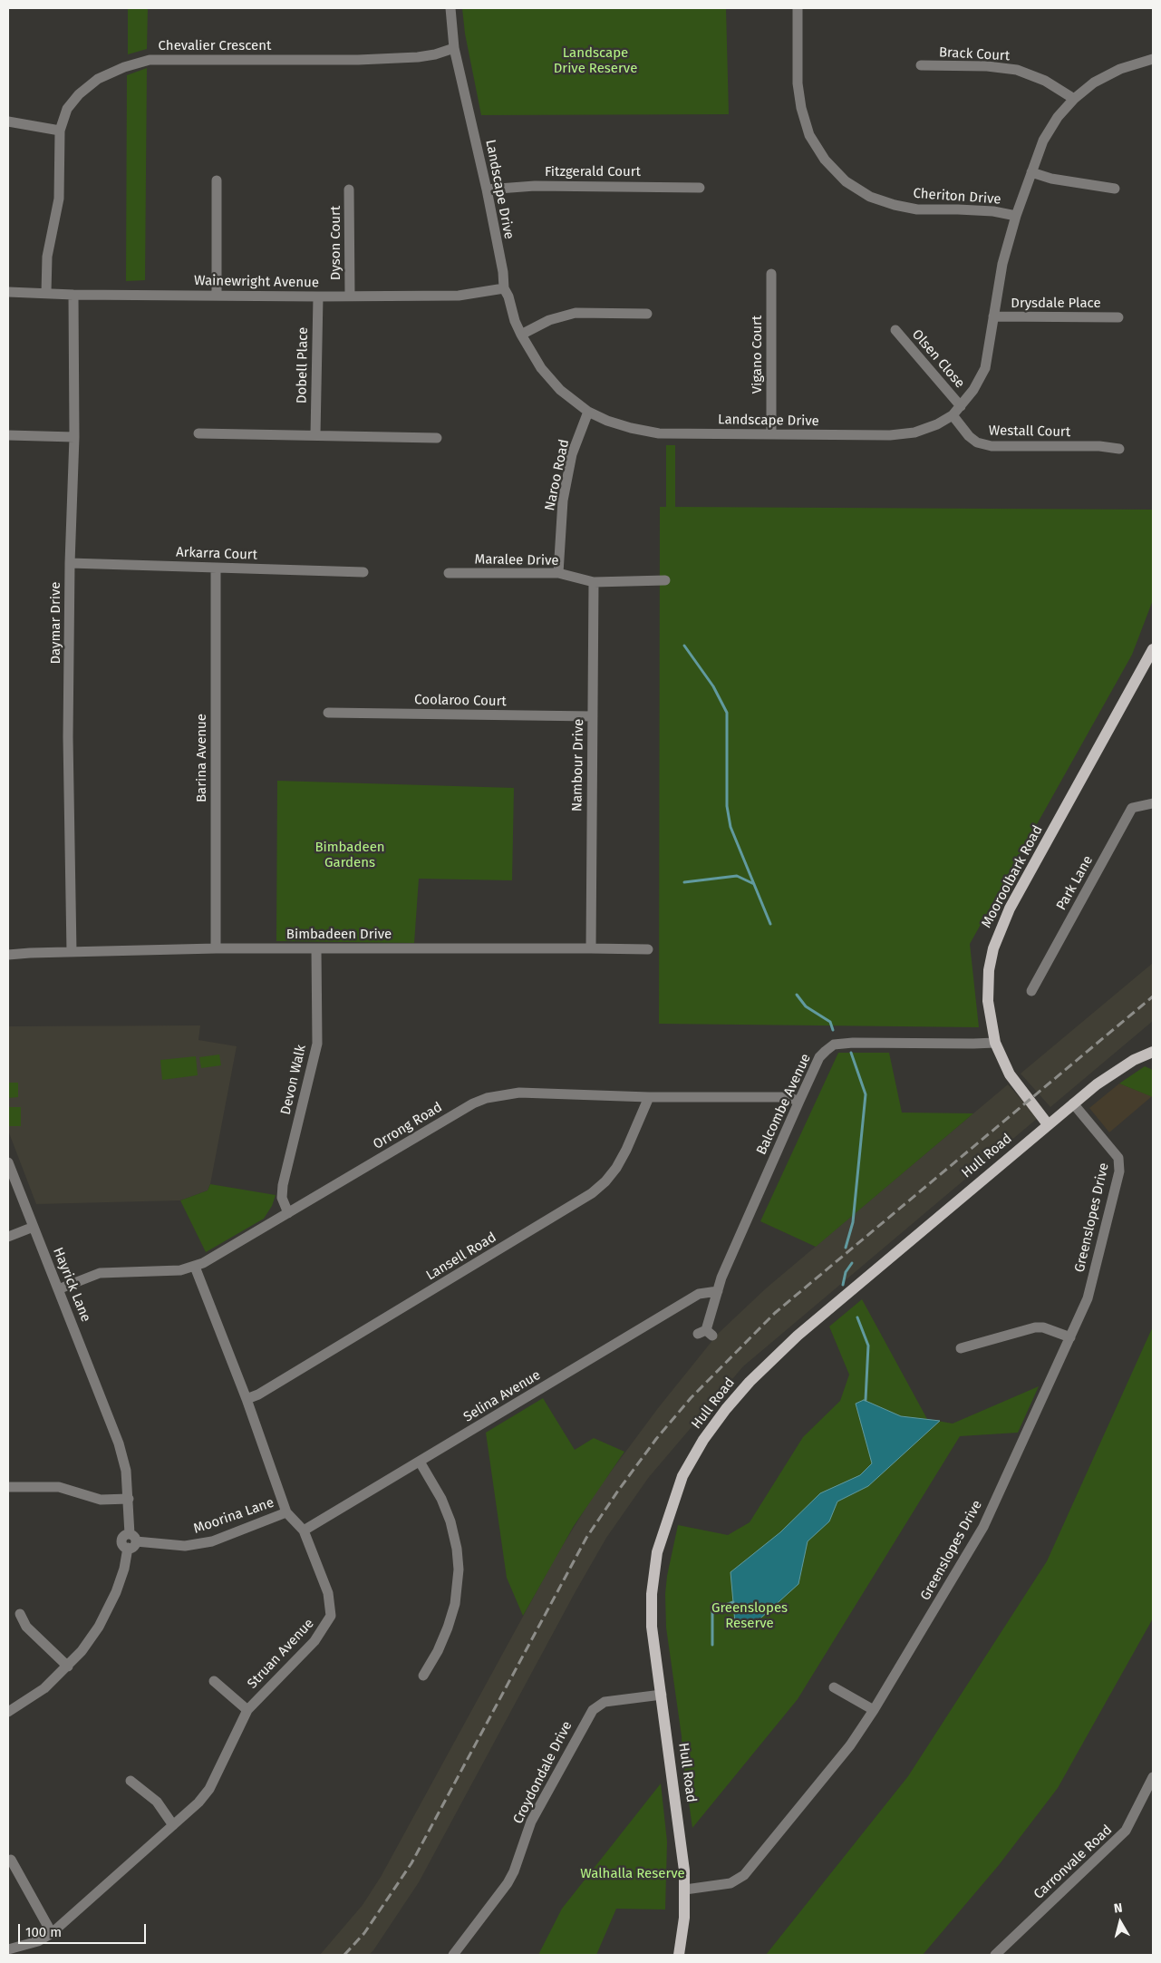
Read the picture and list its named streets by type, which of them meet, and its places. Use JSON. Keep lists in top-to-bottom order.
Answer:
{
  "streets": {
    "main road": ["Mooroolbark Road", "Hull Road"],
    "street": [
      "Chevalier Crescent",
      "Brack Court",
      "Fitzgerald Court",
      "Landscape Drive",
      "Cheriton Drive",
      "Dyson Court",
      "Wainewright Avenue",
      "Drysdale Place",
      "Vigano Court",
      "Olsen Close",
      "Dobell Place",
      "Westall Court",
      "Naroo Road",
      "Arkarra Court",
      "Maralee Drive",
      "Daymar Drive",
      "Coolaroo Court",
      "Barina Avenue",
      "Nambour Drive",
      "Park Lane",
      "Bimbadeen Drive",
      "Devon Walk",
      "Balcombe Avenue",
      "Orrong Road",
      "Greenslopes Drive",
      "Lansell Road",
      "Hayrick Lane",
      "Selina Avenue",
      "Moorina Lane",
      "Struan Avenue",
      "Croydondale Drive",
      "Carronvale Road"
    ]
  },
  "crossings": [
    ["Chevalier Crescent", "Landscape Drive"],
    ["Chevalier Crescent", "Wainewright Avenue"],
    ["Brack Court", "Landscape Drive"],
    ["Fitzgerald Court", "Landscape Drive"],
    ["Landscape Drive", "Cheriton Drive"],
    ["Landscape Drive", "Wainewright Avenue"],
    ["Landscape Drive", "Drysdale Place"],
    ["Landscape Drive", "Vigano Court"],
    ["Landscape Drive", "Olsen Close"],
    ["Landscape Drive", "Westall Court"],
    ["Landscape Drive", "Naroo Road"],
    ["Dyson Court", "Wainewright Avenue"],
    ["Wainewright Avenue", "Dobell Place"],
    ["Wainewright Avenue", "Daymar Drive"],
    ["Naroo Road", "Maralee Drive"],
    ["Arkarra Court", "Daymar Drive"],
    ["Arkarra Court", "Barina Avenue"],
    ["Maralee Drive", "Nambour Drive"],
    ["Daymar Drive", "Bimbadeen Drive"],
    ["Coolaroo Court", "Nambour Drive"],
    ["Barina Avenue", "Bimbadeen Drive"],
    ["Nambour Drive", "Bimbadeen Drive"],
    ["Mooroolbark Road", "Balcombe Avenue"],
    ["Mooroolbark Road", "Hull Road"],
    ["Bimbadeen Drive", "Devon Walk"],
    ["Devon Walk", "Orrong Road"],
    ["Balcombe Avenue", "Orrong Road"],
    ["Balcombe Avenue", "Selina Avenue"],
    ["Orrong Road", "Lansell Road"],
    ["Orrong Road", "Hayrick Lane"],
    ["Orrong Road", "Struan Avenue"],
    ["Hull Road", "Greenslopes Drive"],
    ["Hull Road", "Croydondale Drive"],
    ["Lansell Road", "Struan Avenue"],
    ["Hayrick Lane", "Moorina Lane"],
    ["Selina Avenue", "Struan Avenue"],
    ["Moorina Lane", "Struan Avenue"]
  ],
  "parks": [
    "Landscape Drive Reserve",
    "Bimbadeen Gardens",
    "Greenslopes Reserve",
    "Walhalla Reserve"
  ],
  "scale_bar": "100 m",
  "north": "top"
}
